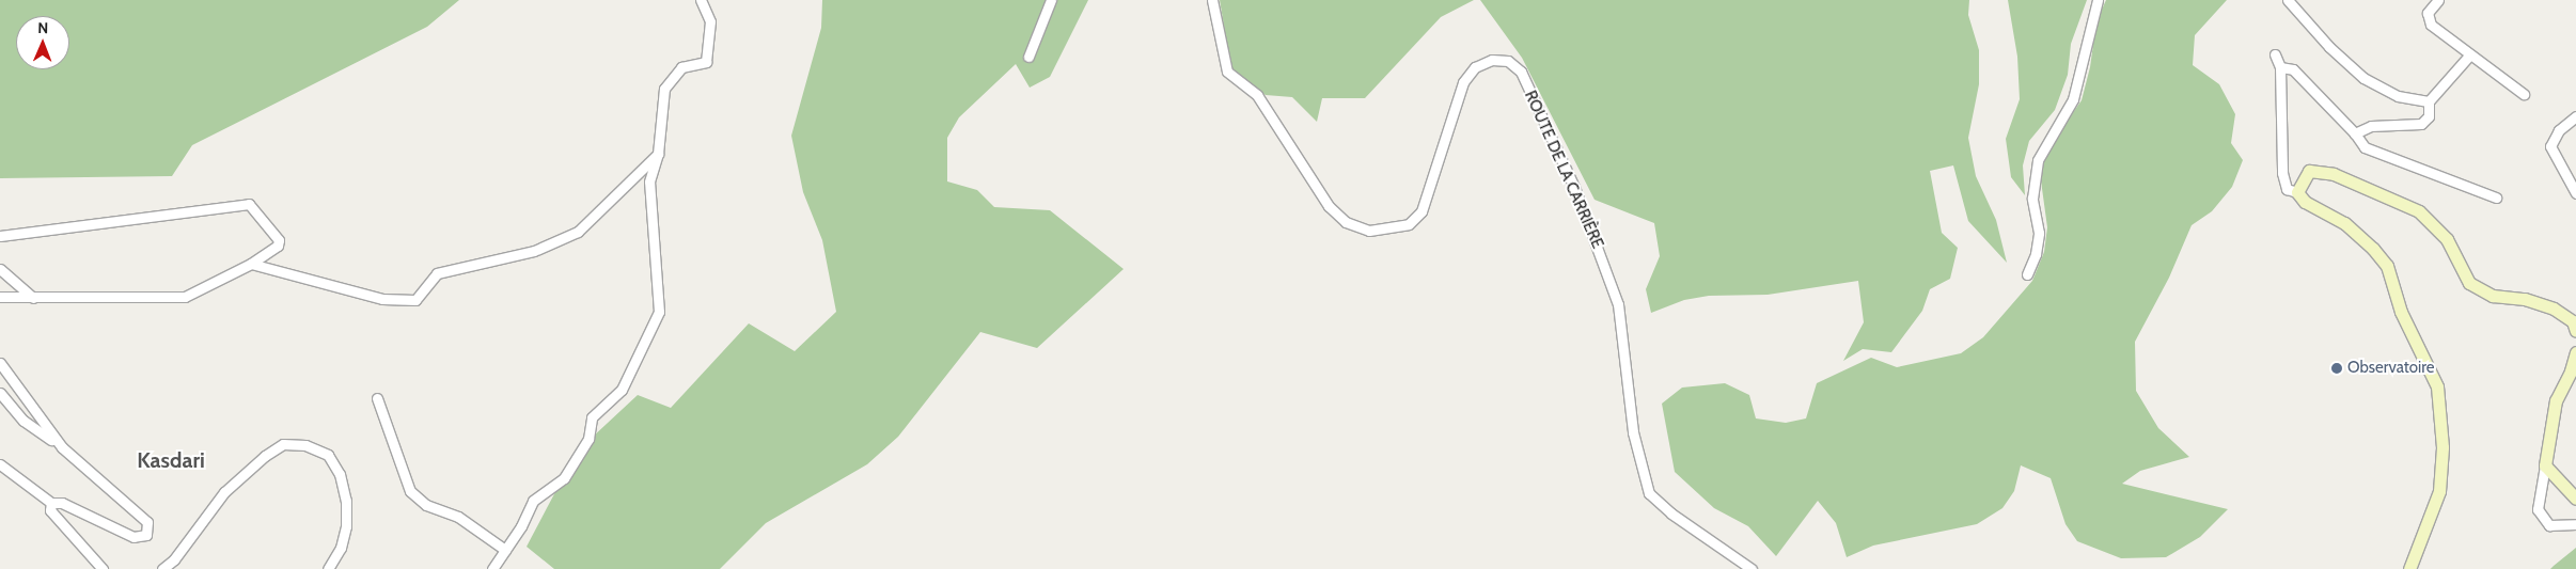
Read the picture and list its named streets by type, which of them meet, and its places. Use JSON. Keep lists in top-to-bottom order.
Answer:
{
  "streets": {
    "street": ["ROUTE DE LA CARRIÈRE"]
  },
  "districts": ["Kasdari"],
  "places": ["Observatoire"],
  "north": "top"
}
